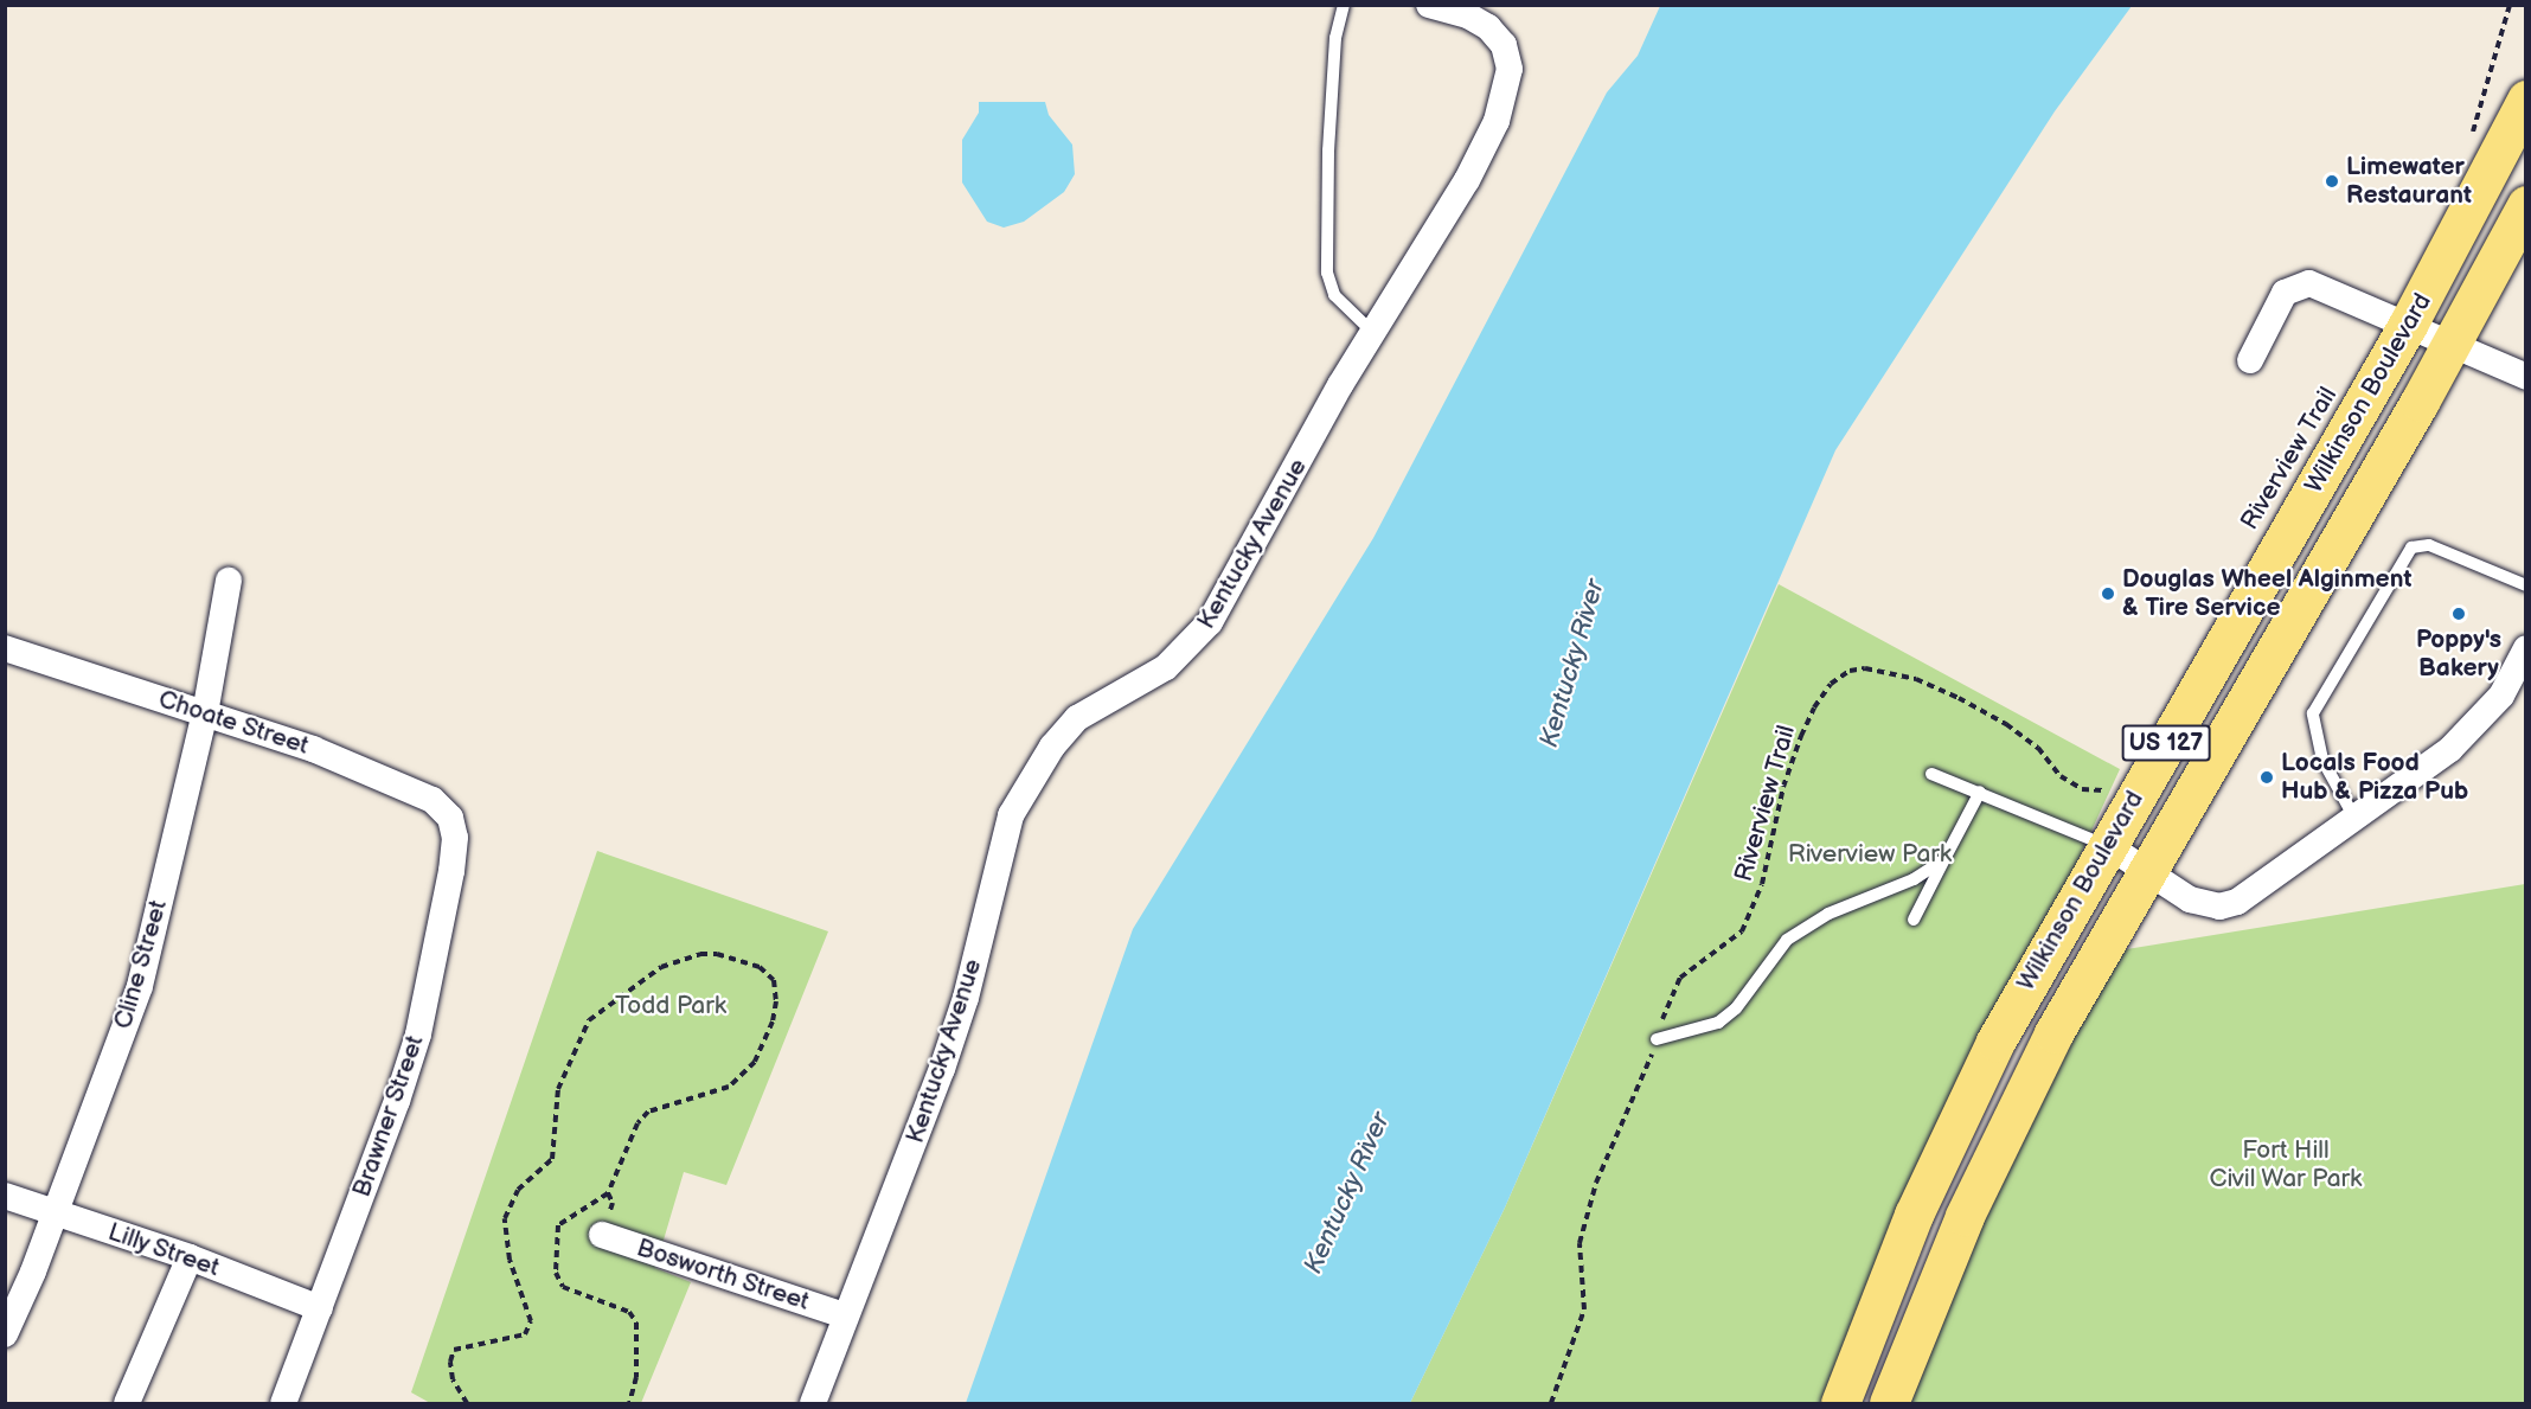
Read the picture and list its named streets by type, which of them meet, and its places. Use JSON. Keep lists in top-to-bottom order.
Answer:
{
  "streets": {
    "highway": ["Wilkinson Boulevard", "US 127"],
    "street": [
      "Kentucky Avenue",
      "Choate Street",
      "Cline Street",
      "Brawner Street",
      "Lilly Street",
      "Bosworth Street"
    ],
    "path": ["Riverview Trail"]
  },
  "crossings": [
    ["Kentucky Avenue", "Bosworth Street"],
    ["Choate Street", "Cline Street"],
    ["Choate Street", "Brawner Street"],
    ["Cline Street", "Lilly Street"],
    ["Brawner Street", "Lilly Street"]
  ],
  "water": ["Kentucky River"],
  "parks": ["Riverview Park", "Todd Park", "Fort Hill Civil War Park"],
  "places": [
    "Limewater Restaurant",
    "Douglas Wheel Alginment & Tire Service",
    "Poppy's Bakery",
    "Locals Food Hub & Pizza Pub"
  ]
}
